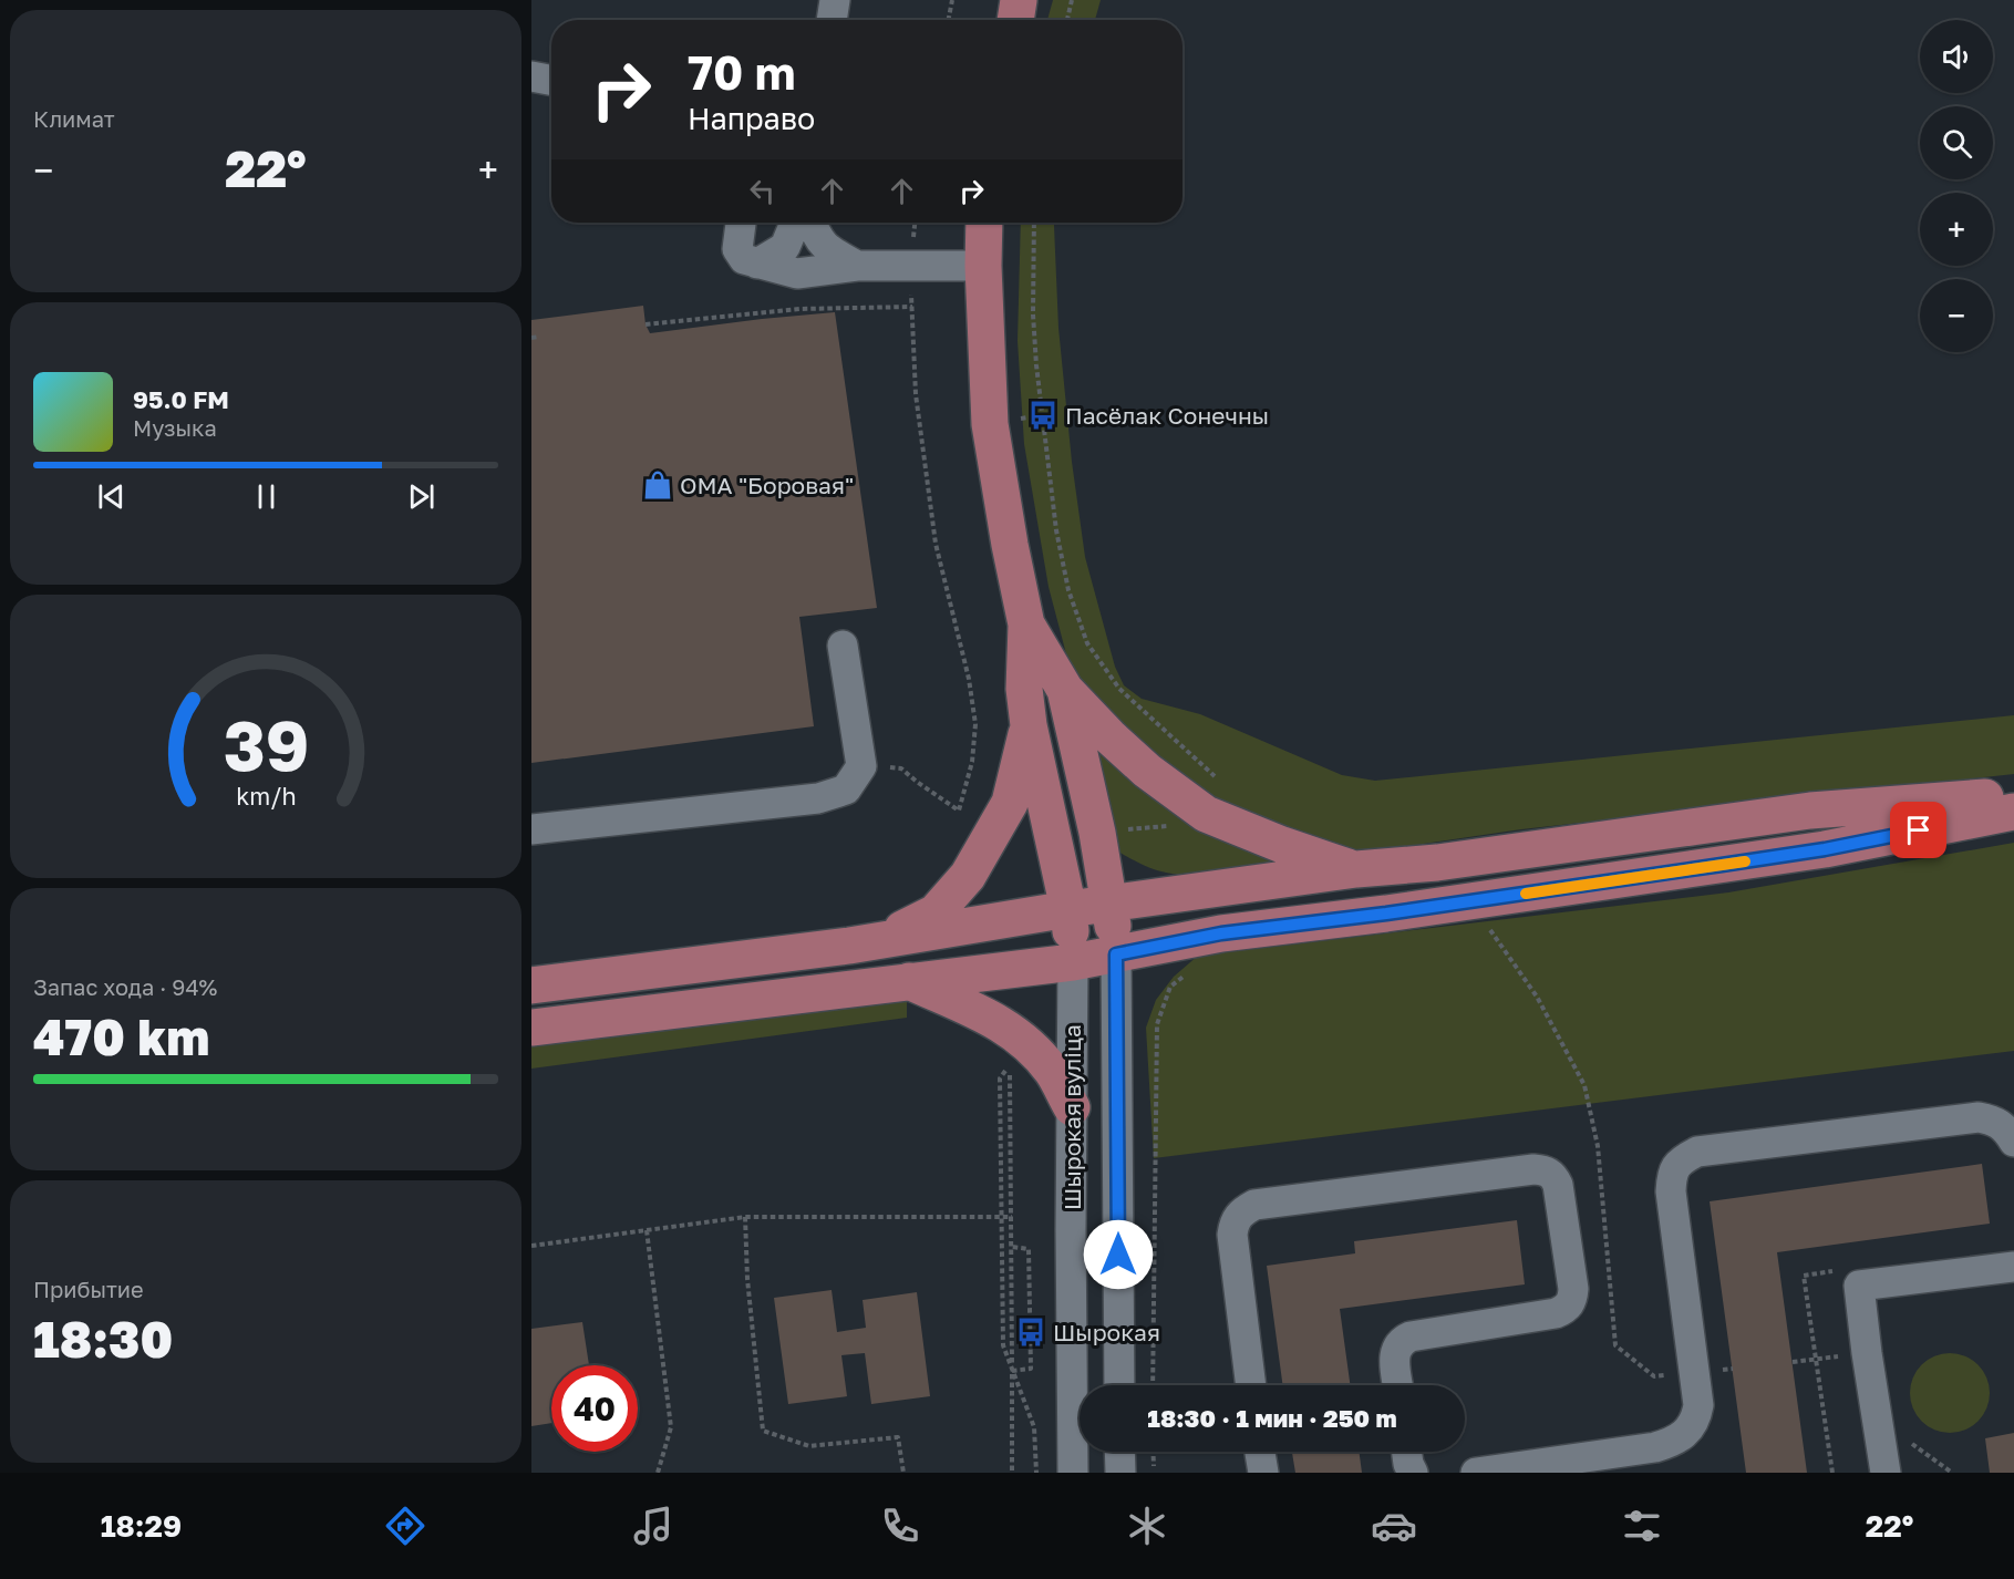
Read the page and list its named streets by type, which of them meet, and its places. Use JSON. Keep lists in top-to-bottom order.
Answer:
{
  "streets": {
    "street": ["Шырокая вуліца"]
  },
  "places": {
    "bus stop": ["Пасёлак Сонечны", "Шырокая"],
    "shop": ["ОМА \"Боровая\""]
  },
  "page": {
    "tile": [
      "Климат",
      ["Запас хода · 94%", "470 km"],
      ["Прибытие", "18:30"]
    ],
    "map_buttons": ["+", "−"],
    "turn": ["70 m", "Направо"],
    "heat": ["−", "22°", "+"],
    "song": ["95.0 FM", "Музыка"],
    "limit": "40",
    "trip": "18:30 · 1 мин · 250 m",
    "tabs": ["18:29", "22°"],
    "gauge": ["39", "km/h"]
  }
}
